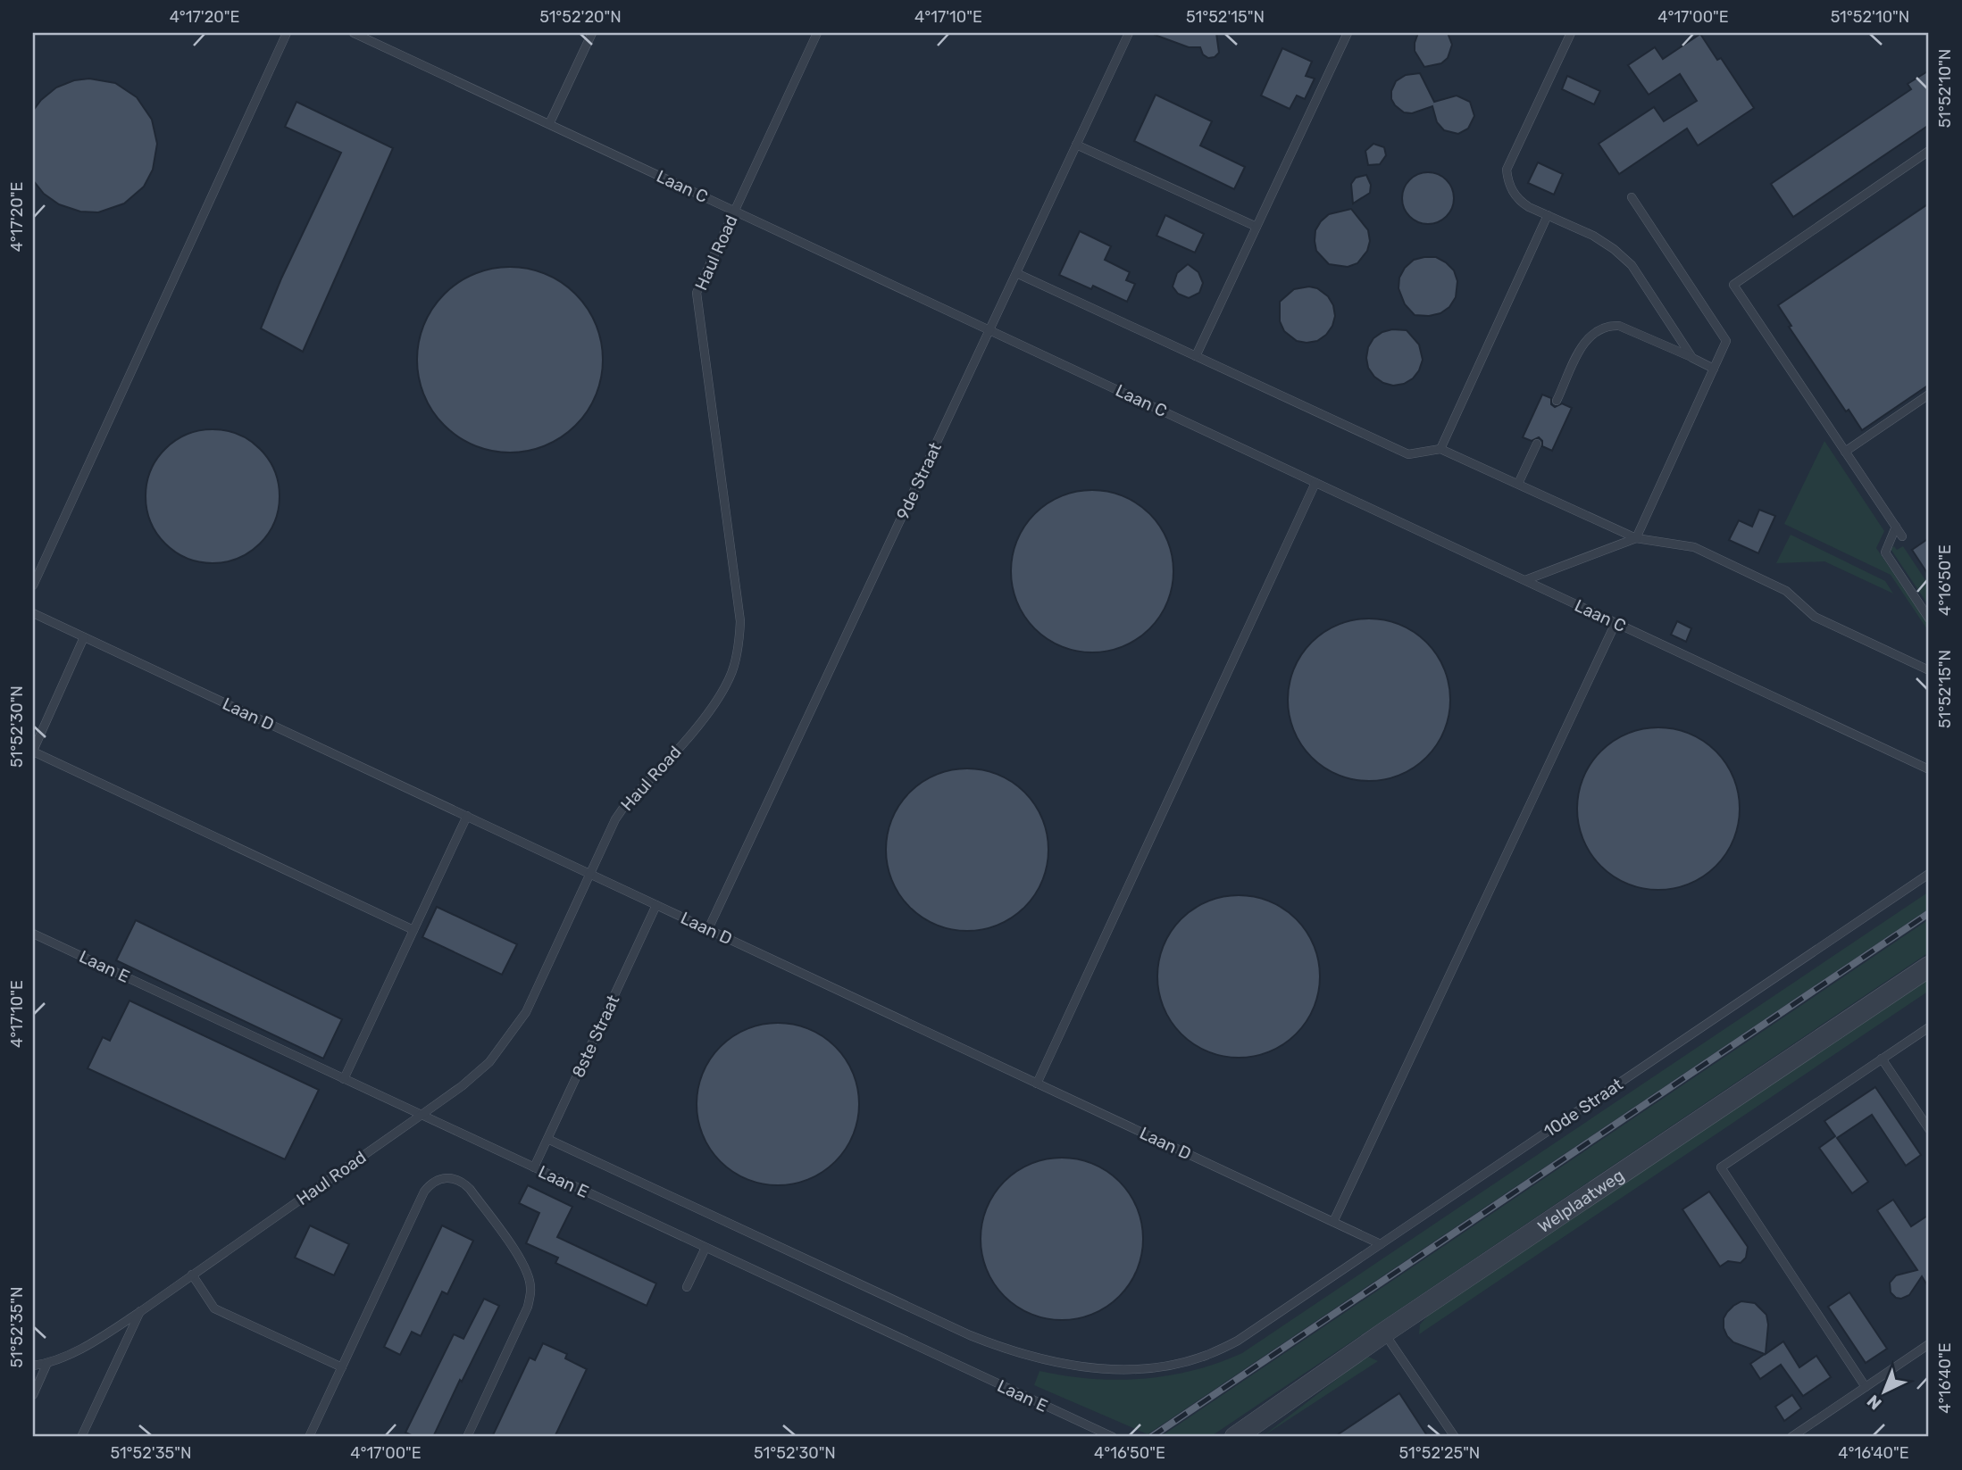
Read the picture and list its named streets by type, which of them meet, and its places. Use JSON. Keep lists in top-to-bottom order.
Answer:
{
  "streets": {
    "street": ["Welplaatweg"],
    "lane": [
      "Laan C",
      "Haul Road",
      "9de Straat",
      "Laan D",
      "Laan E",
      "8ste Straat",
      "10de Straat"
    ]
  },
  "crossings": [
    ["Laan C", "Haul Road"],
    ["Laan C", "9de Straat"],
    ["Haul Road", "Laan D"],
    ["Haul Road", "Laan E"],
    ["9de Straat", "Laan D"],
    ["Laan D", "8ste Straat"],
    ["Laan D", "10de Straat"],
    ["Laan E", "8ste Straat"],
    ["8ste Straat", "10de Straat"]
  ],
  "north": "bottom left",
  "coordinates": [
    "4°17'20\"E",
    "51°52'20\"N",
    "4°17'10\"E",
    "51°52'15\"N",
    "4°17'00\"E",
    "51°52'10\"N",
    "4°16'50\"E",
    "51°52'30\"N",
    "51°52'35\"N",
    "4°16'40\"E",
    "51°52'25\"N"
  ]
}
